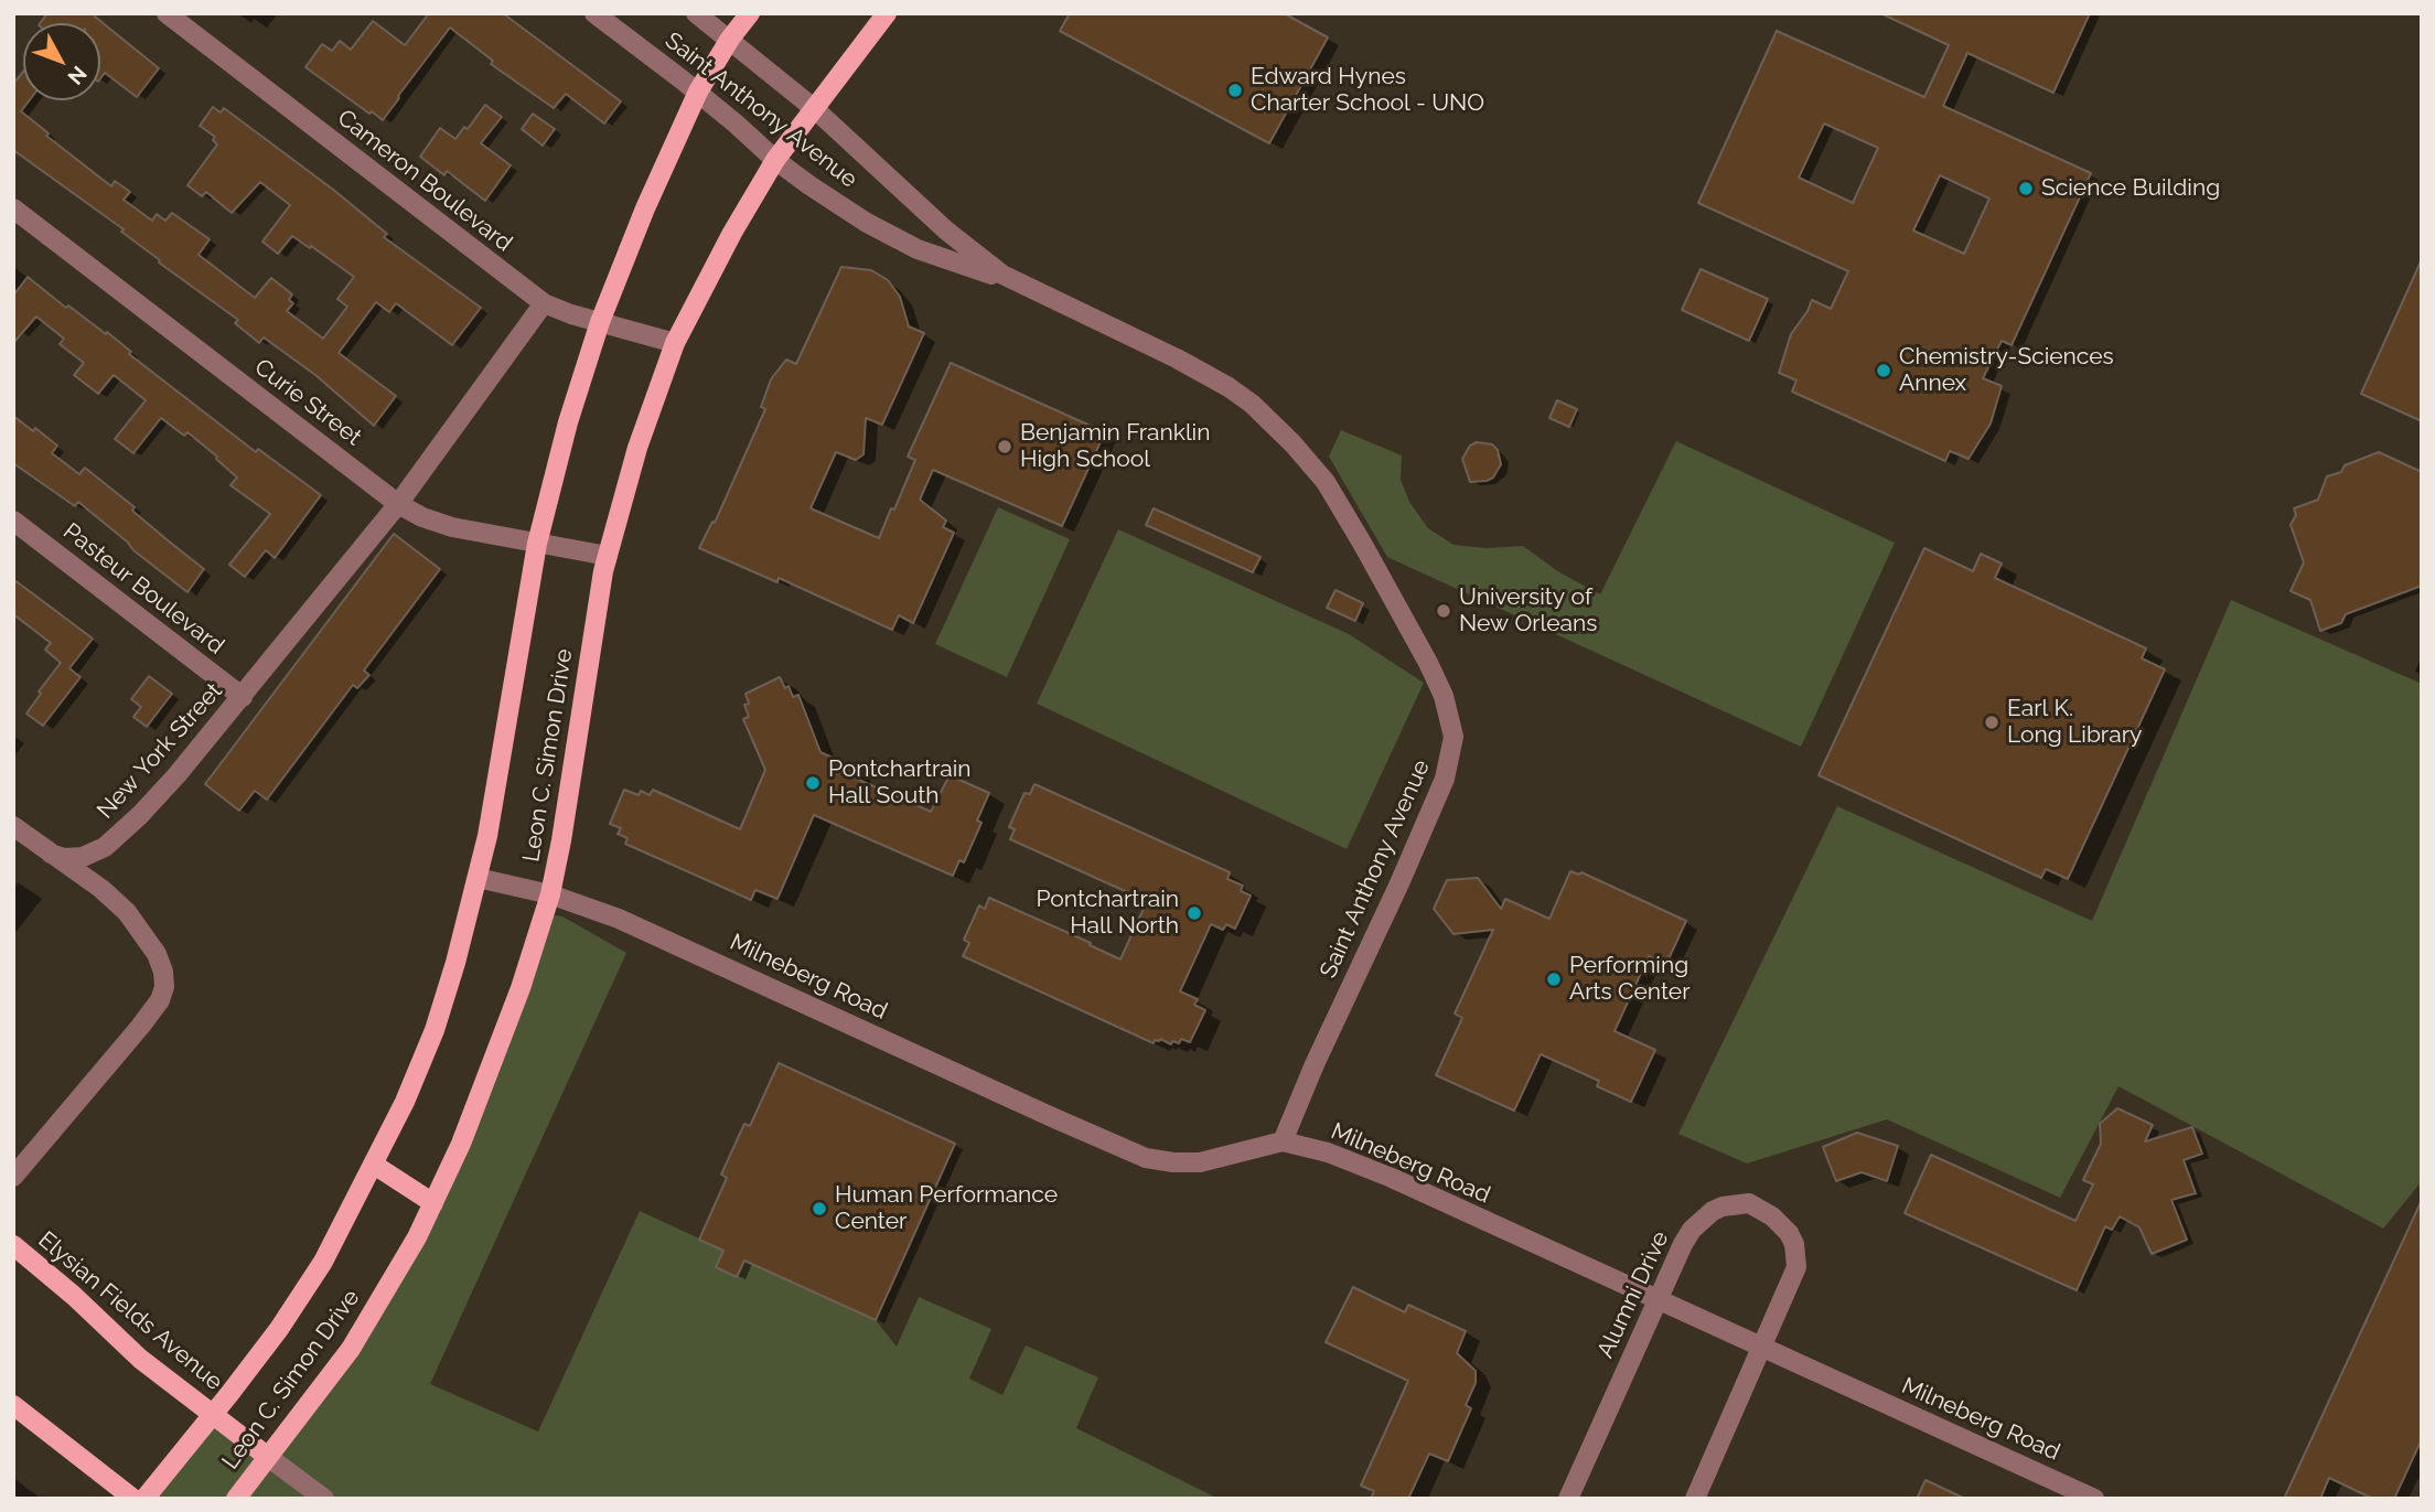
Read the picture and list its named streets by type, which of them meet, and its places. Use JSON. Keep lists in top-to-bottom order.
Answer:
{
  "streets": {
    "main road": ["Leon C. Simon Drive", "Elysian Fields Avenue"],
    "street": [
      "Saint Anthony Avenue",
      "Cameron Boulevard",
      "Curie Street",
      "Pasteur Boulevard",
      "New York Street",
      "Milneberg Road",
      "Alumni Drive"
    ]
  },
  "crossings": [
    ["Saint Anthony Avenue", "Leon C. Simon Drive"],
    ["Saint Anthony Avenue", "Milneberg Road"],
    ["Cameron Boulevard", "New York Street"],
    ["Cameron Boulevard", "Leon C. Simon Drive"],
    ["Curie Street", "New York Street"],
    ["Curie Street", "Leon C. Simon Drive"],
    ["Pasteur Boulevard", "New York Street"],
    ["Leon C. Simon Drive", "Milneberg Road"],
    ["Leon C. Simon Drive", "Elysian Fields Avenue"],
    ["Milneberg Road", "Alumni Drive"]
  ],
  "places": [
    "Edward Hynes Charter School - UNO",
    "Science Building",
    "Chemistry-Sciences Annex",
    "Benjamin Franklin High School",
    "University of New Orleans",
    "Earl K. Long Library",
    "Pontchartrain Hall South",
    "Pontchartrain Hall North",
    "Performing Arts Center",
    "Human Performance Center"
  ],
  "north": "bottom right"
}
